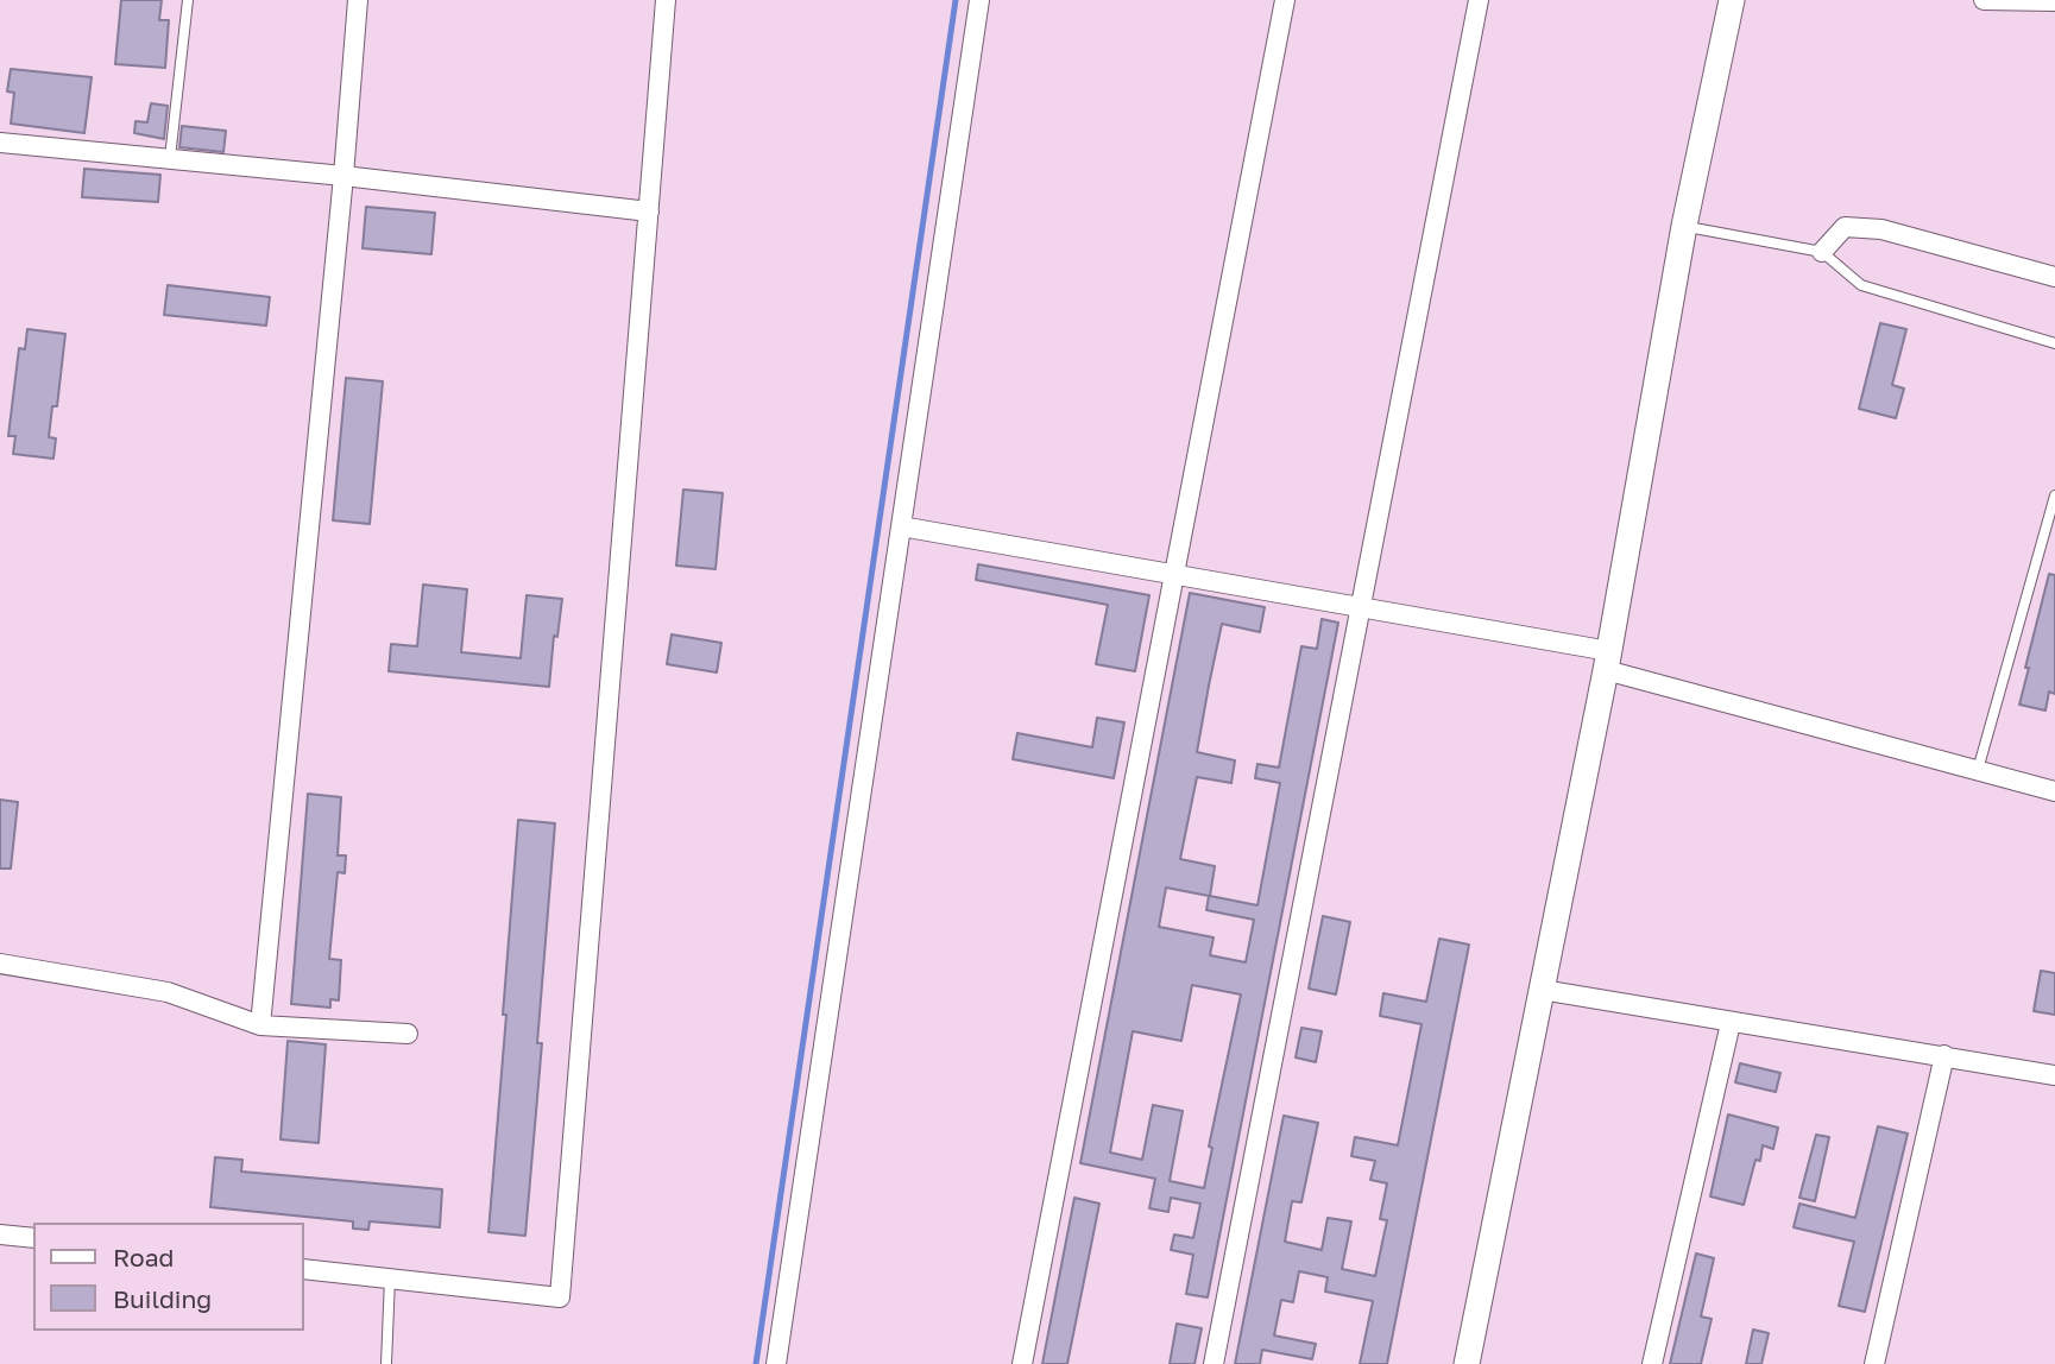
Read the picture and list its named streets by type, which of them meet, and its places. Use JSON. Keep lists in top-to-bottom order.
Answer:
{
  "legend": ["Road", "Building"]
}
